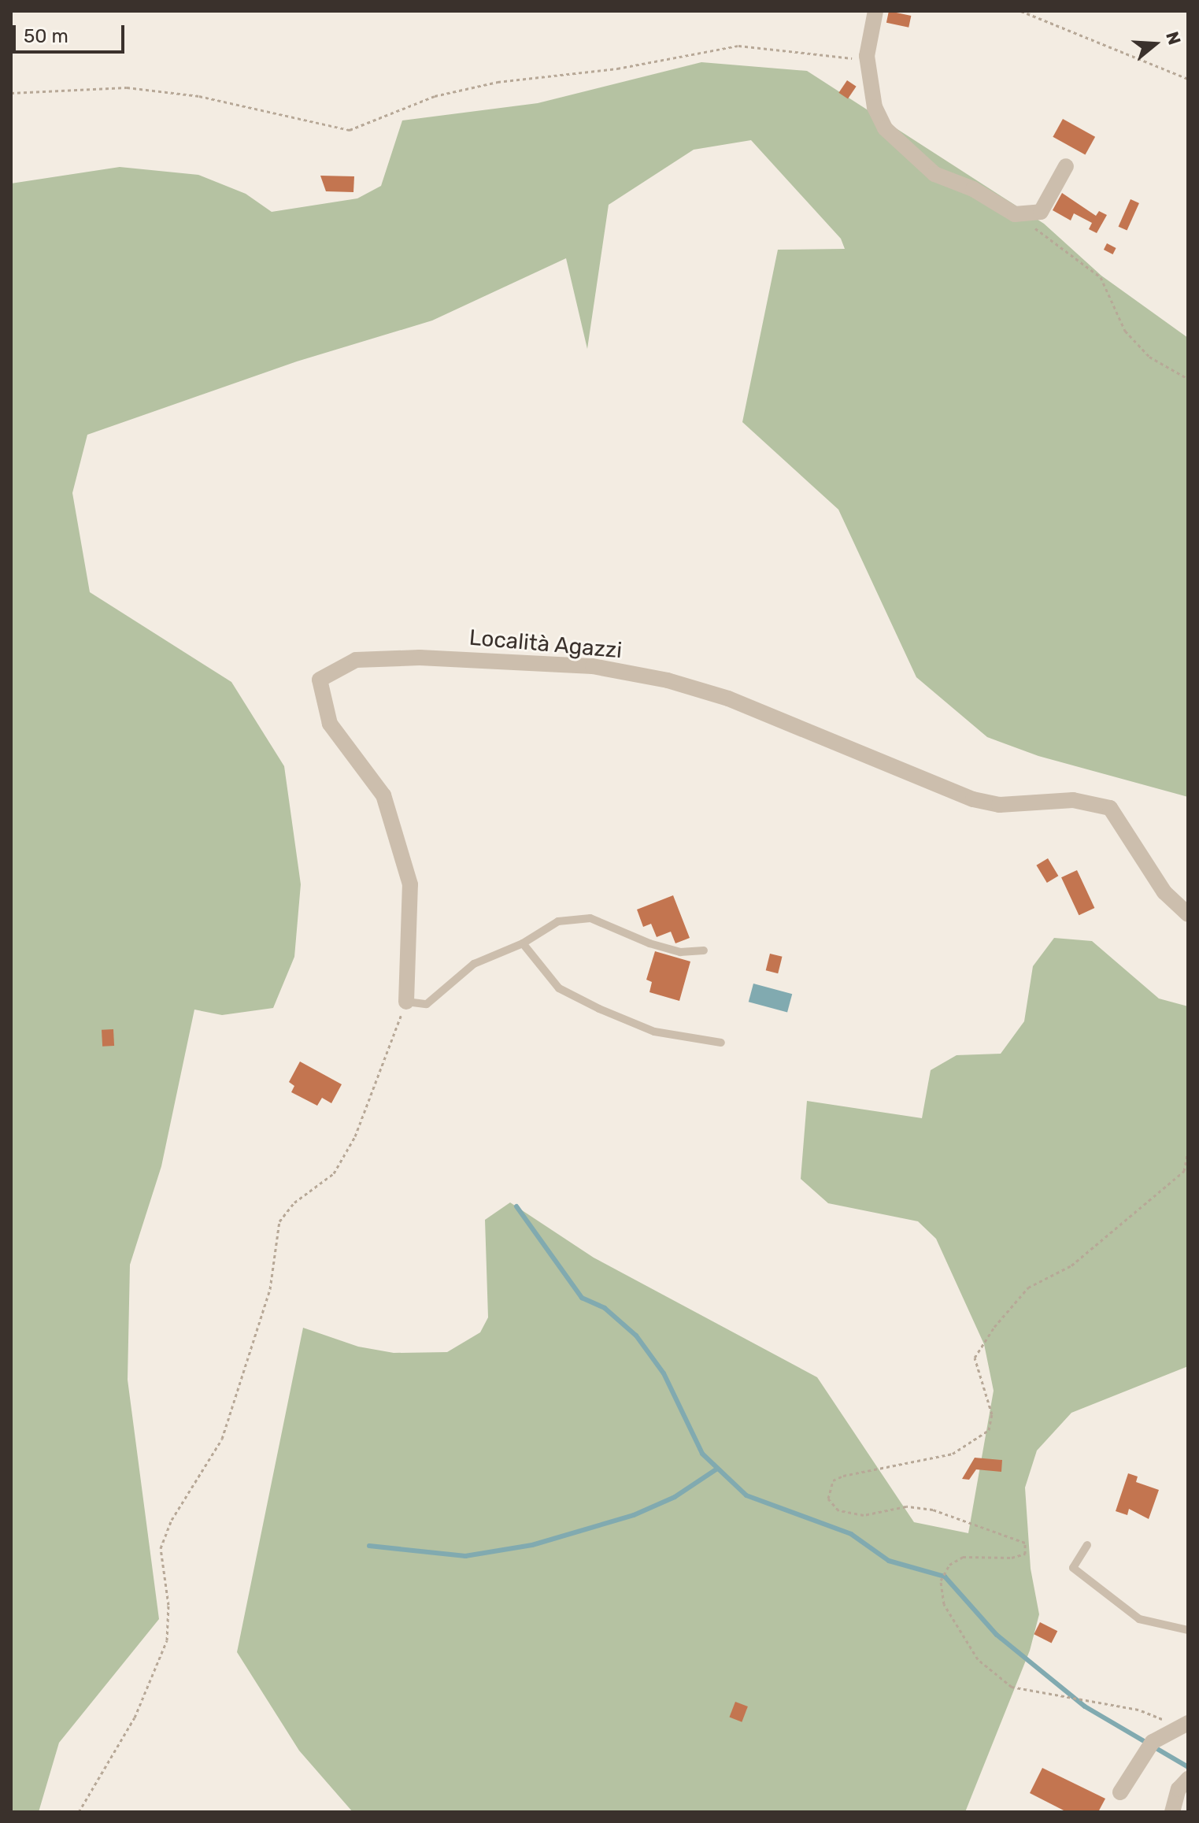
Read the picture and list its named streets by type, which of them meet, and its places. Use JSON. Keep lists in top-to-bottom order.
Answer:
{
  "streets": {
    "street": ["Località Agazzi"]
  },
  "scale_bar": "50 m",
  "north": "right"
}
